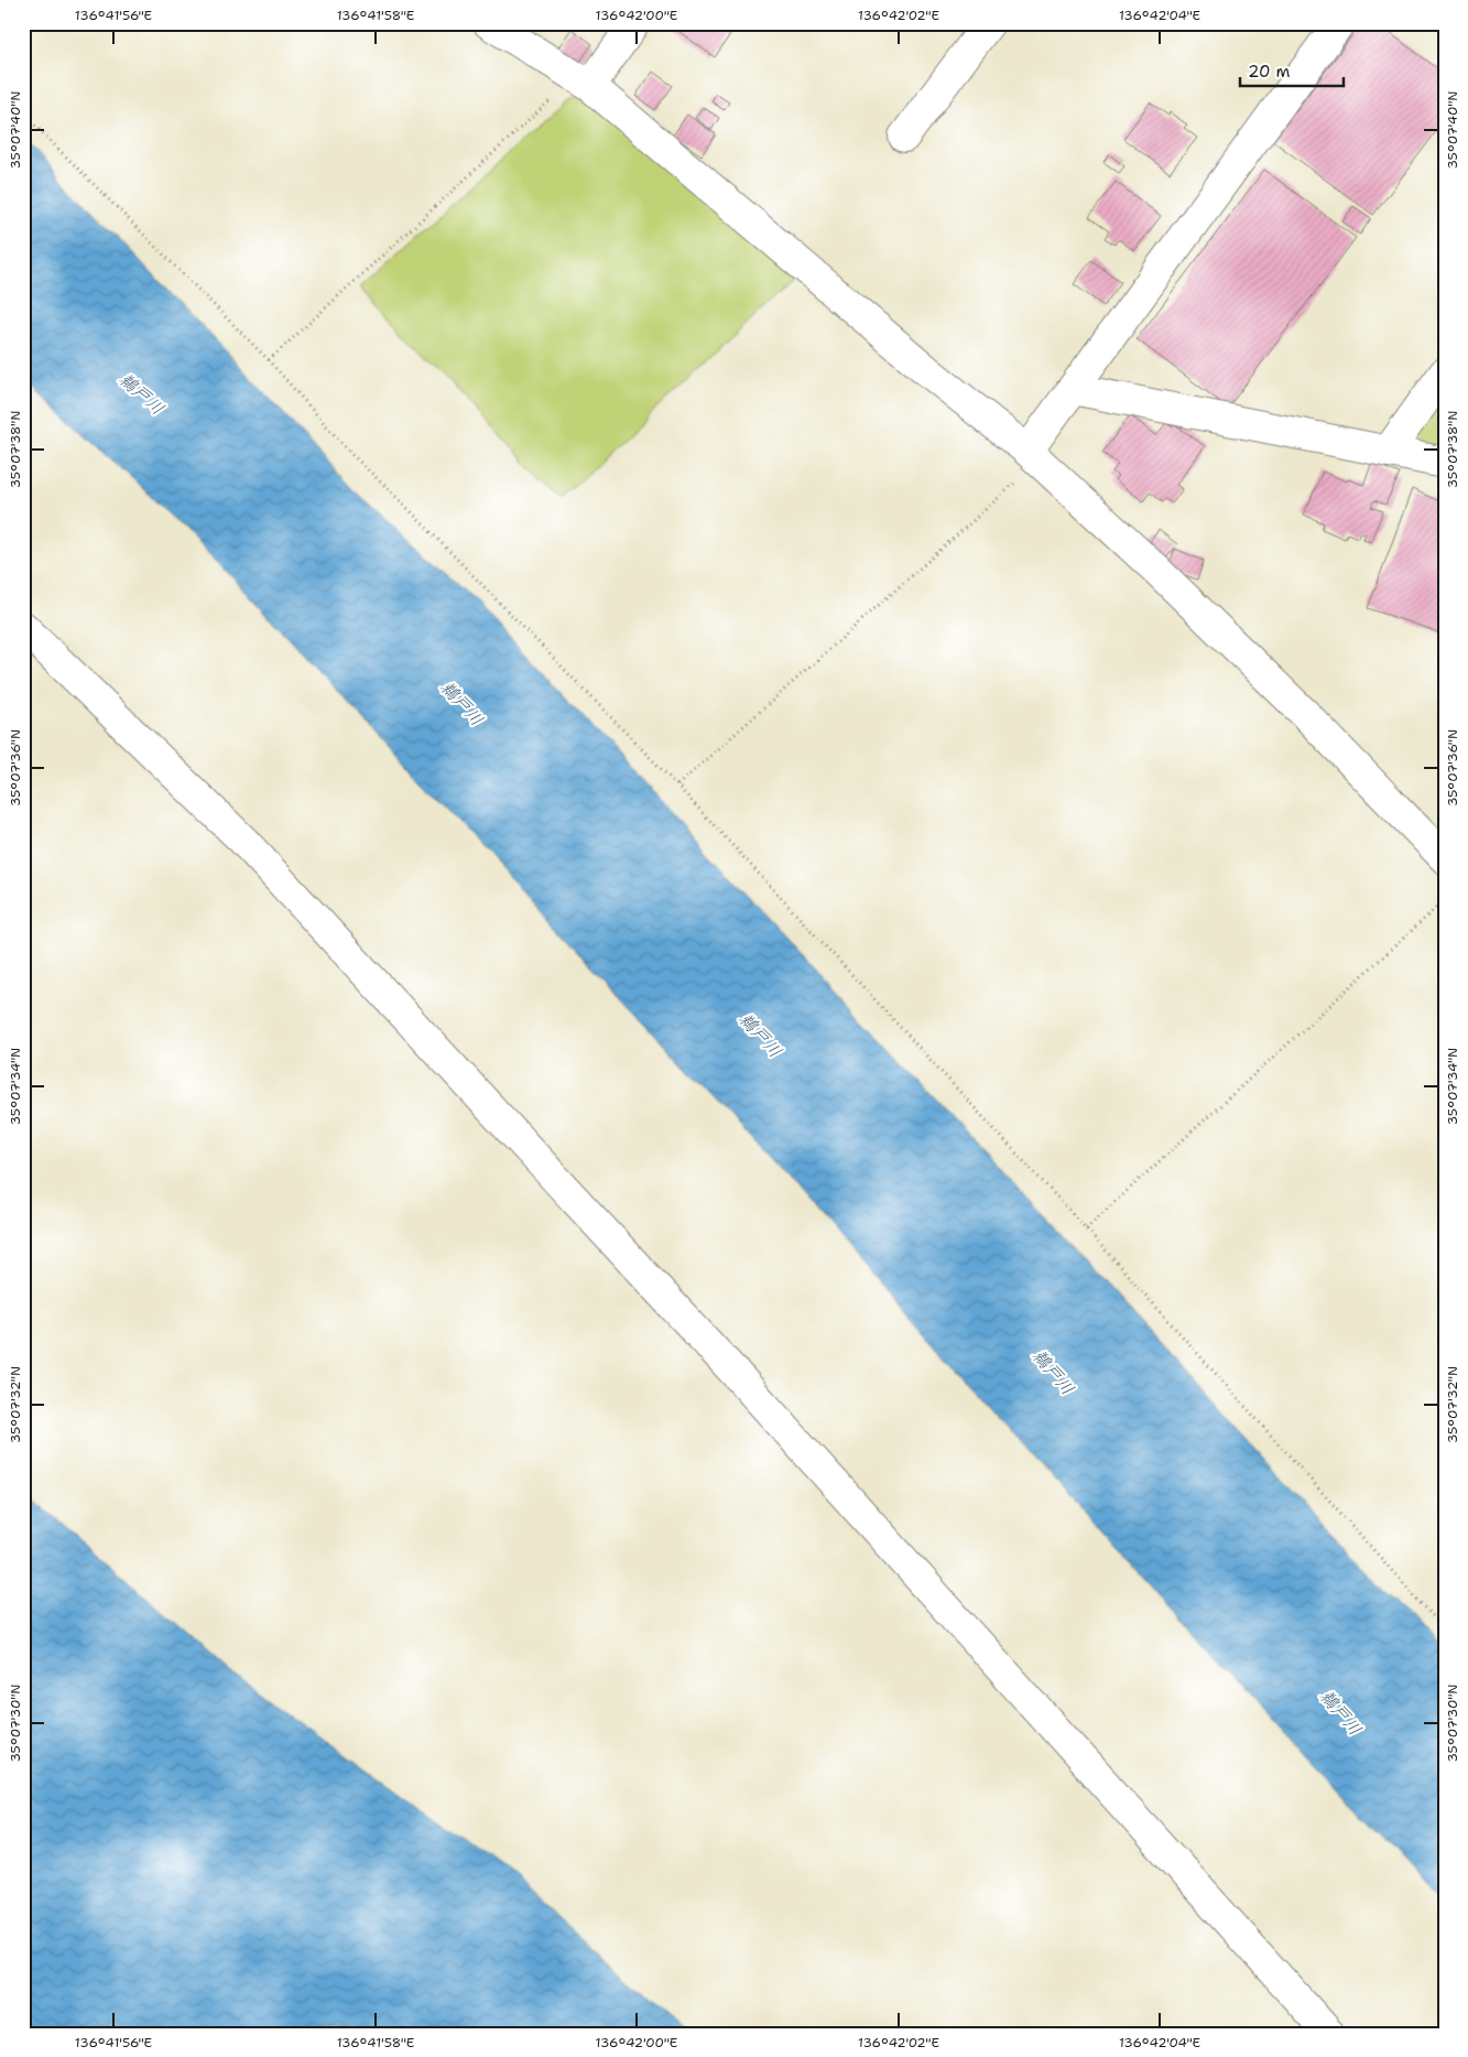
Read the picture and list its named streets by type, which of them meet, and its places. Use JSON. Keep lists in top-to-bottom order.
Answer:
{
  "water": ["鵜戸川"],
  "scale_bar": "20 m",
  "coordinates": [
    "136°41'56\"E",
    "136°41'58\"E",
    "136°42'00\"E",
    "136°42'02\"E",
    "136°42'04\"E",
    "35°07'40\"N",
    "35°07'38\"N",
    "35°07'36\"N",
    "35°07'34\"N",
    "35°07'32\"N",
    "35°07'30\"N"
  ]
}
